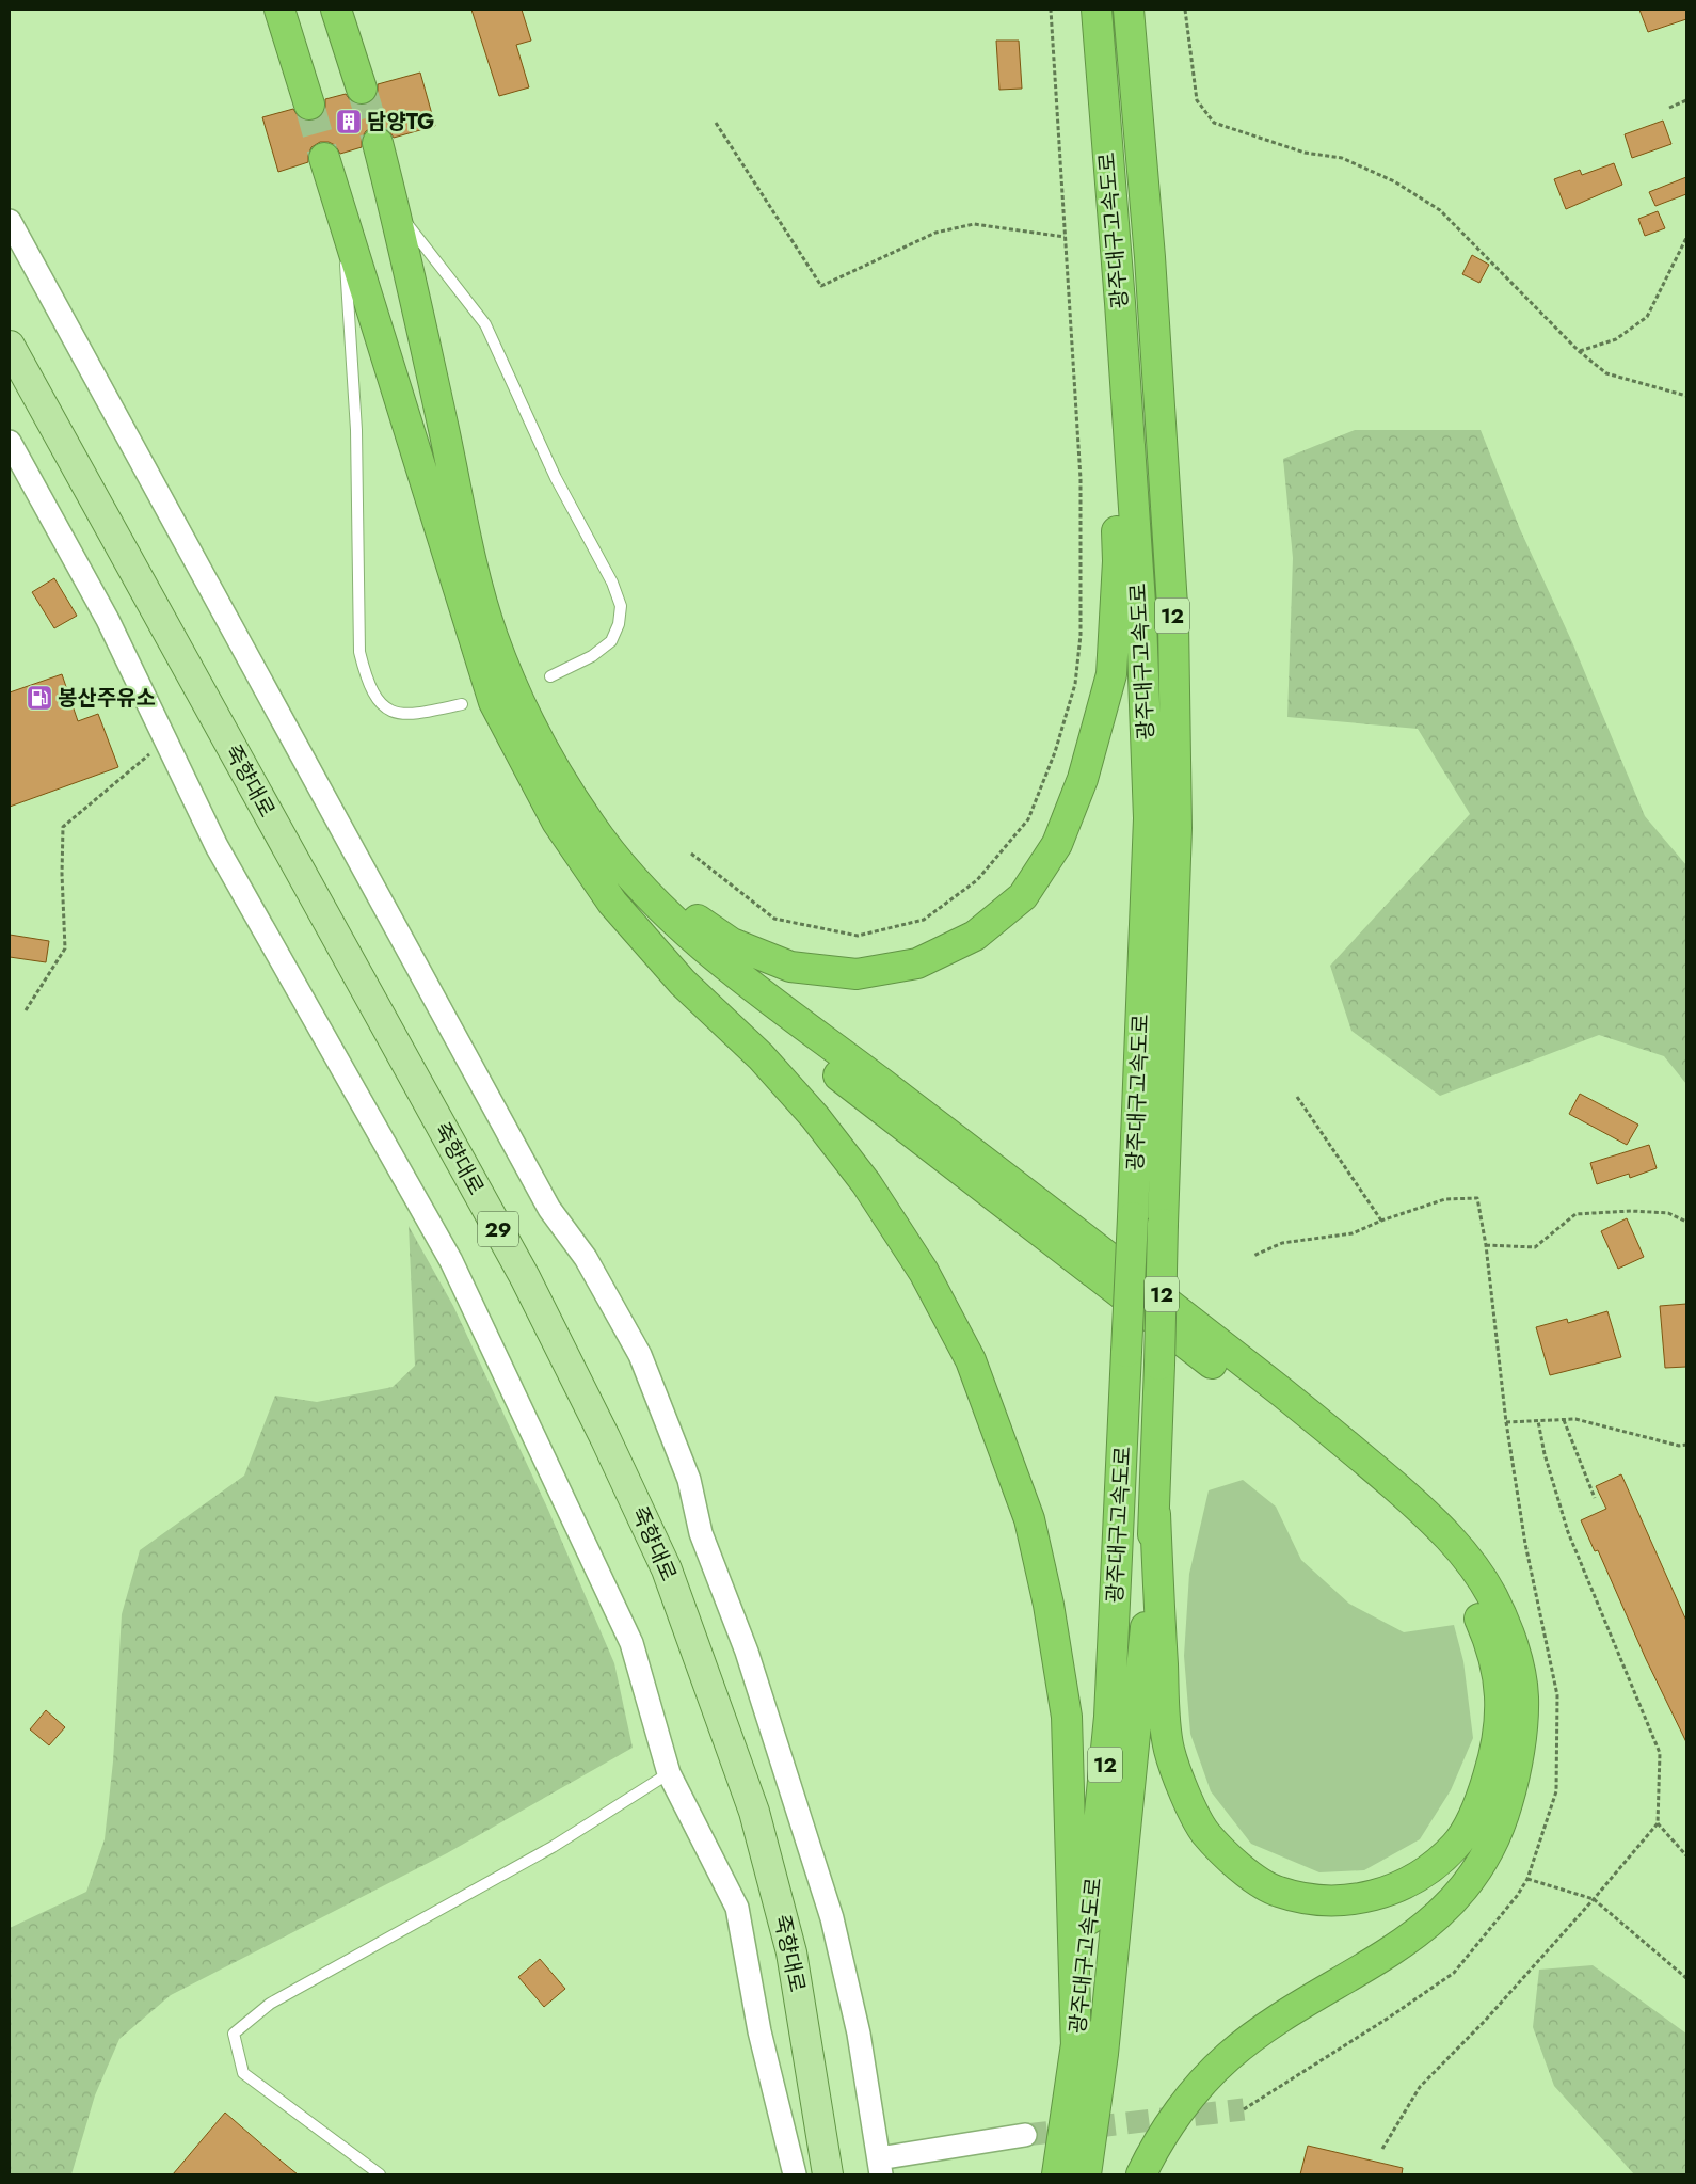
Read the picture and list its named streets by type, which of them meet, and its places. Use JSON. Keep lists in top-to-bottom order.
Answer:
{
  "streets": {
    "highway": ["광주대구고속도로", "12"],
    "main road": ["죽향대로", "29"]
  },
  "places": {
    "building": ["담양TG"],
    "fuel station": ["봉산주유소"]
  }
}
